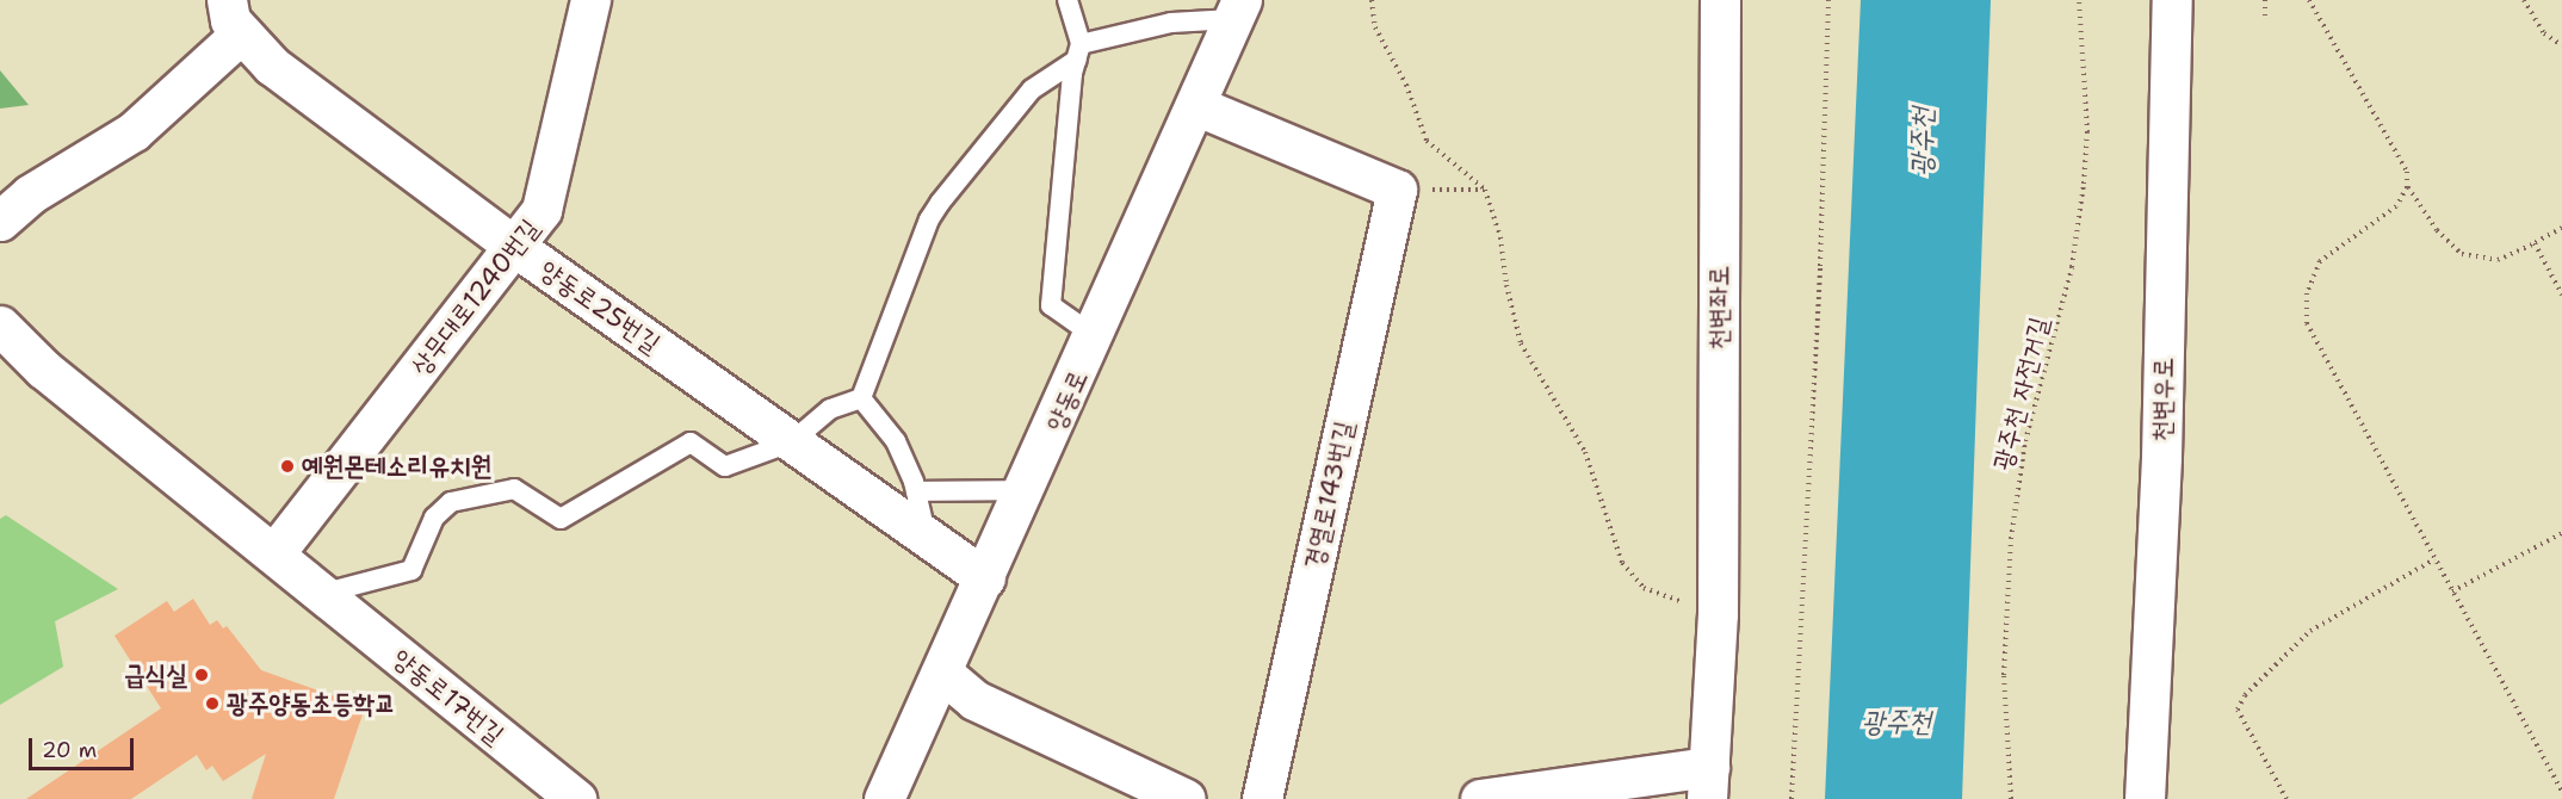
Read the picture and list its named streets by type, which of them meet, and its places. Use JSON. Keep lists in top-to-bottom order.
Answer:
{
  "streets": {
    "street": [
      "상무대로1240번길",
      "양동로25번길",
      "천변좌로",
      "천변우로",
      "양동로",
      "경열로143번길",
      "양동로17번길"
    ],
    "path": ["광주천 자전거길"]
  },
  "crossings": [
    ["상무대로1240번길", "양동로25번길"],
    ["상무대로1240번길", "양동로17번길"],
    ["양동로25번길", "양동로"]
  ],
  "water": ["광주천"],
  "places": ["예원몬테소리유치원", "급식실", "광주양동초등학교"],
  "scale_bar": "20 m"
}
